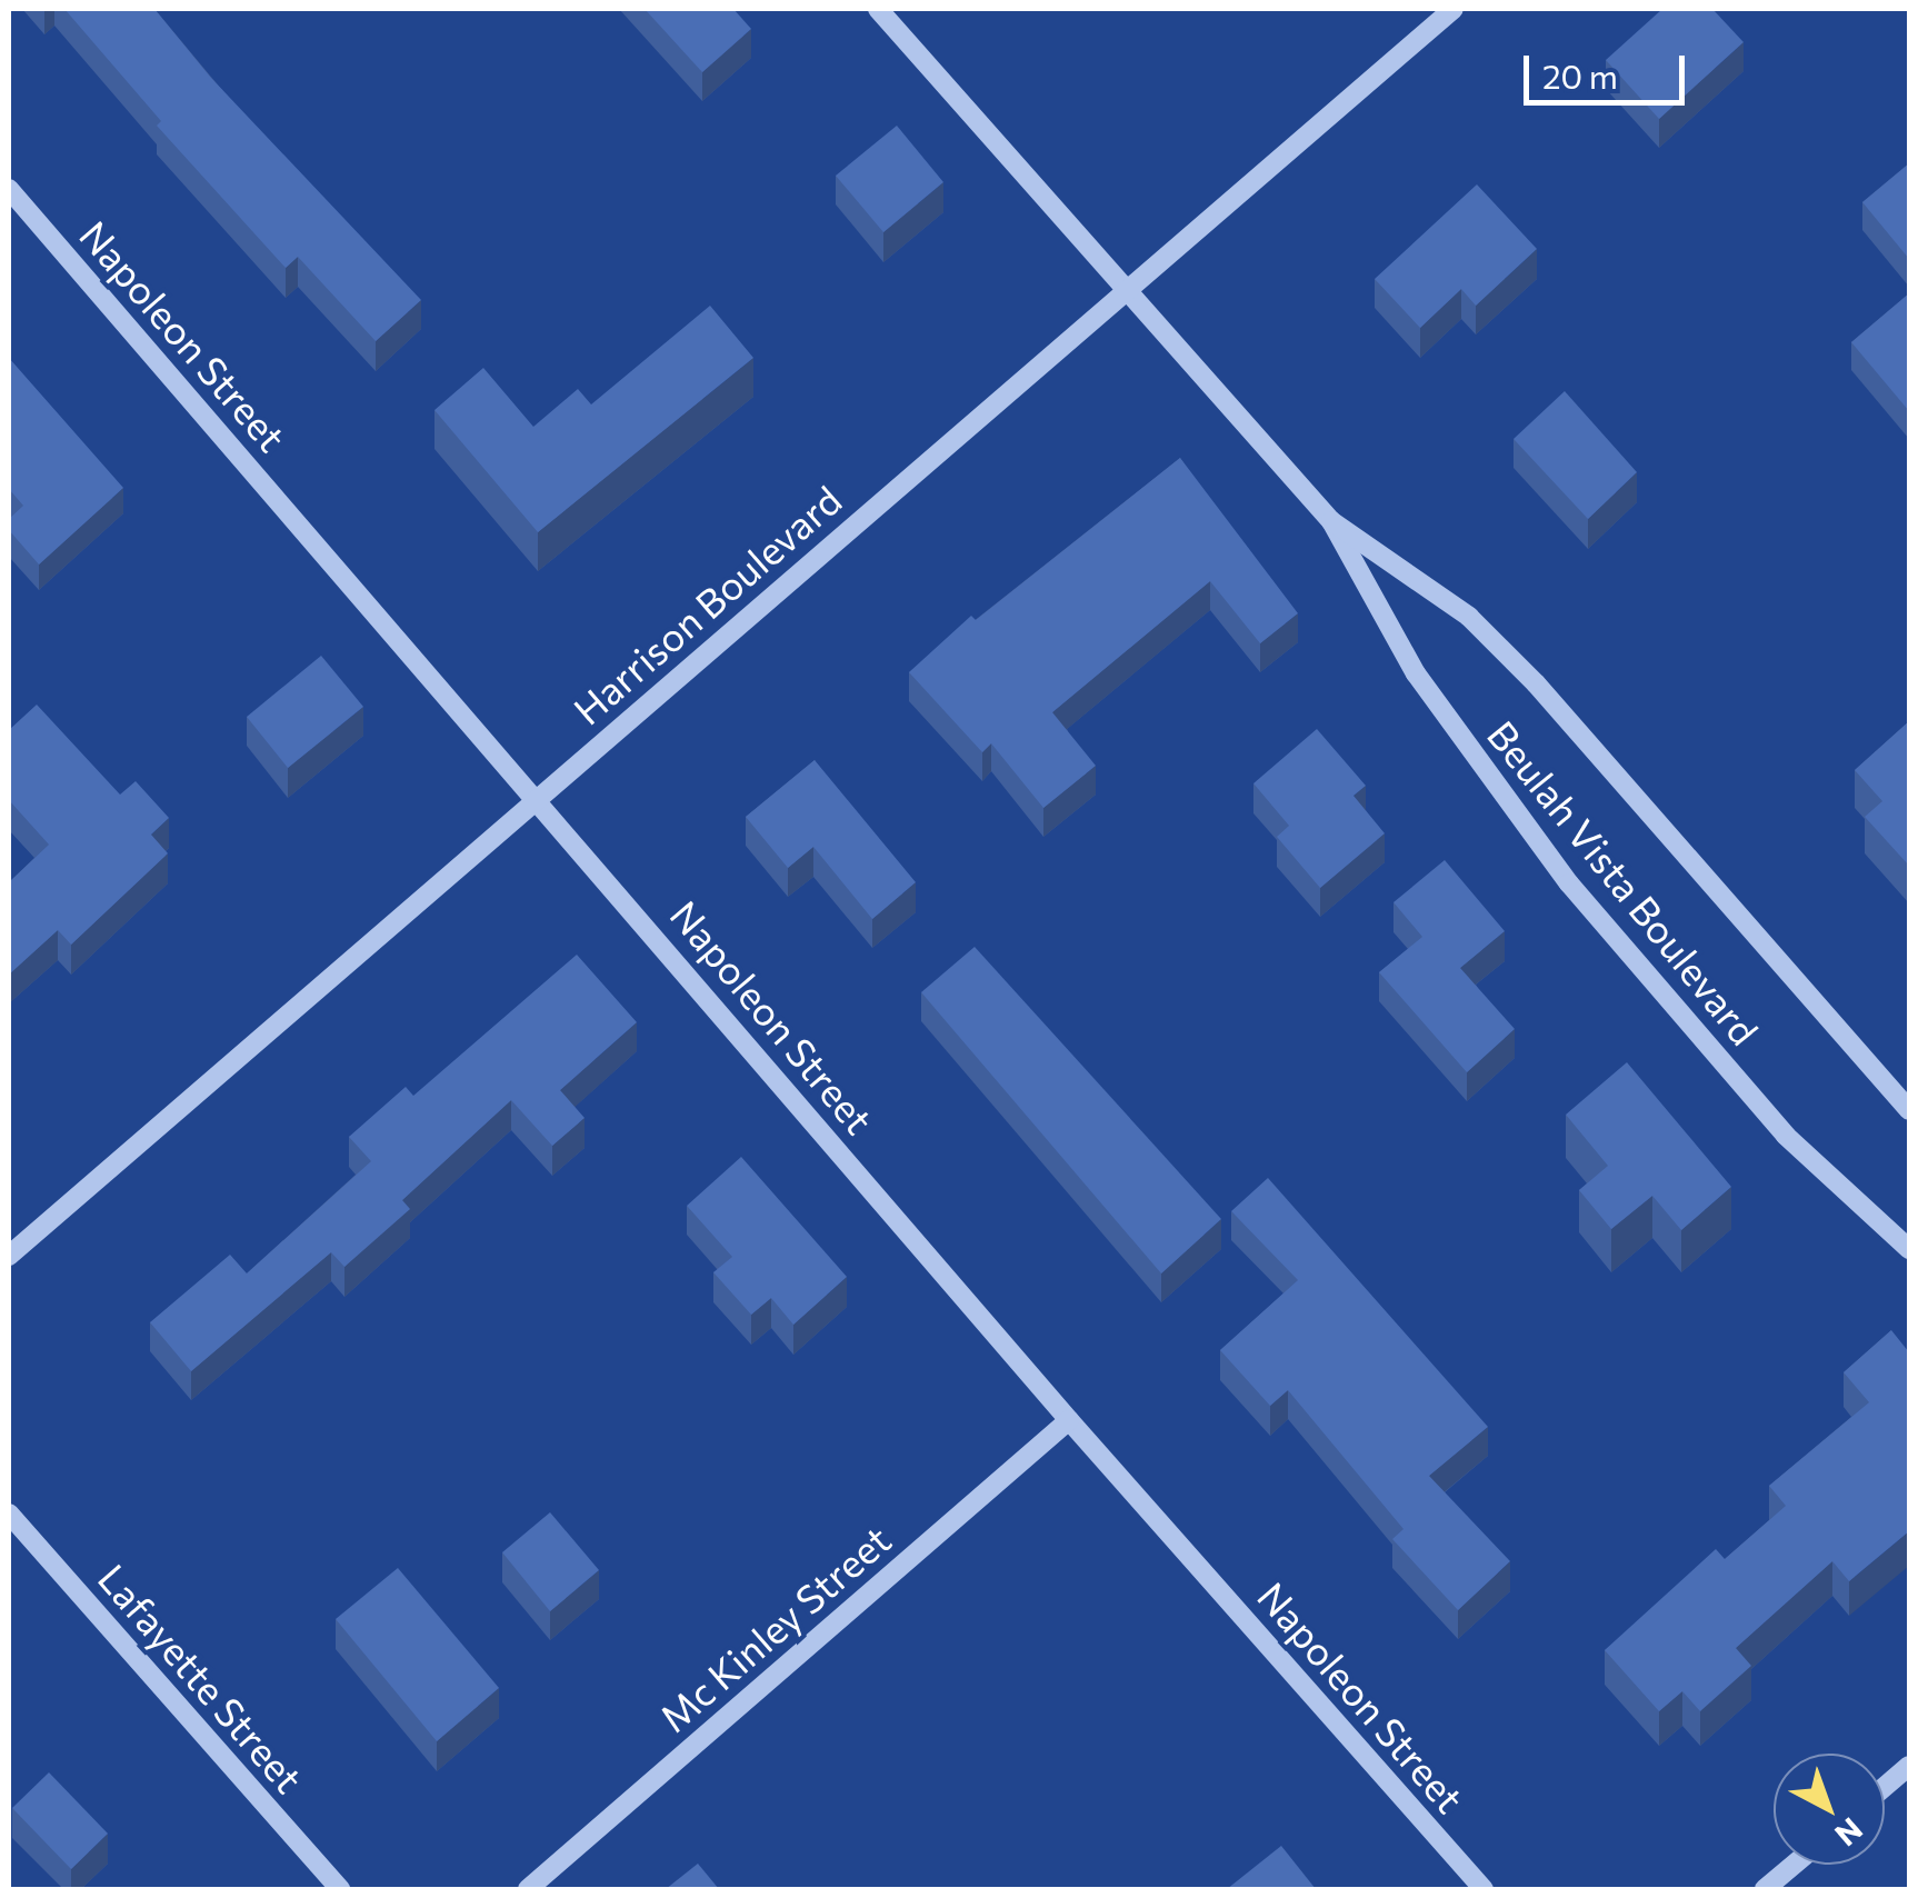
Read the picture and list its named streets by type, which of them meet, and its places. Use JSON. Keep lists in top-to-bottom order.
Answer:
{
  "streets": {
    "street": [
      "Napoleon Street",
      "Harrison Boulevard",
      "Beulah Vista Boulevard",
      "Mc Kinley Street",
      "Lafayette Street"
    ]
  },
  "crossings": [
    ["Napoleon Street", "Harrison Boulevard"],
    ["Napoleon Street", "Mc Kinley Street"],
    ["Harrison Boulevard", "Beulah Vista Boulevard"]
  ],
  "scale_bar": "20 m",
  "north": "bottom right"
}
